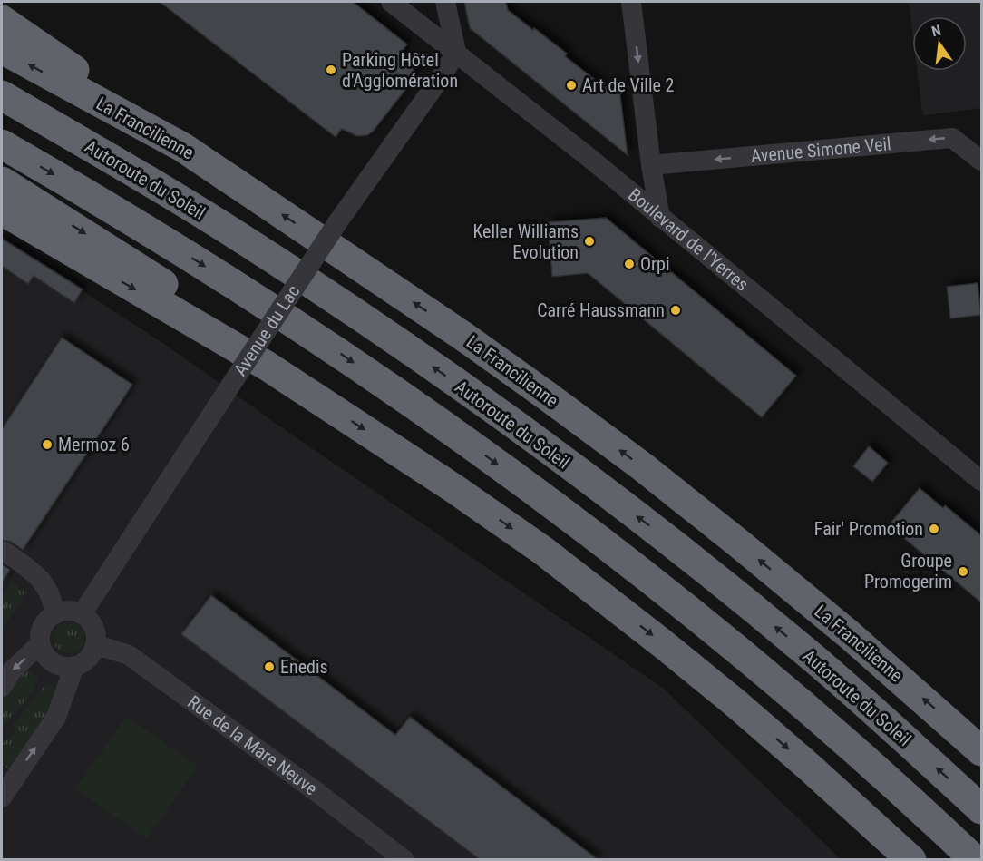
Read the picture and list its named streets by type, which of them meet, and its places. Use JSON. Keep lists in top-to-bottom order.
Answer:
{
  "streets": {
    "highway": ["La Francilienne", "Autoroute du Soleil"],
    "street": [
      "Avenue Simone Veil",
      "Boulevard de l'Yerres",
      "Avenue du Lac",
      "Rue de la Mare Neuve"
    ]
  },
  "crossings": [
    ["Boulevard de l'Yerres", "Avenue du Lac"],
    ["Avenue du Lac", "Rue de la Mare Neuve"]
  ],
  "one_way": ["Avenue Simone Veil"],
  "places": [
    "Parking Hôtel d'Agglomération",
    "Art de Ville 2",
    "Keller Williams Evolution",
    "Orpi",
    "Carré Haussmann",
    "Mermoz 6",
    "Fair' Promotion",
    "Groupe Promogerim",
    "Enedis"
  ],
  "north": "top"
}
